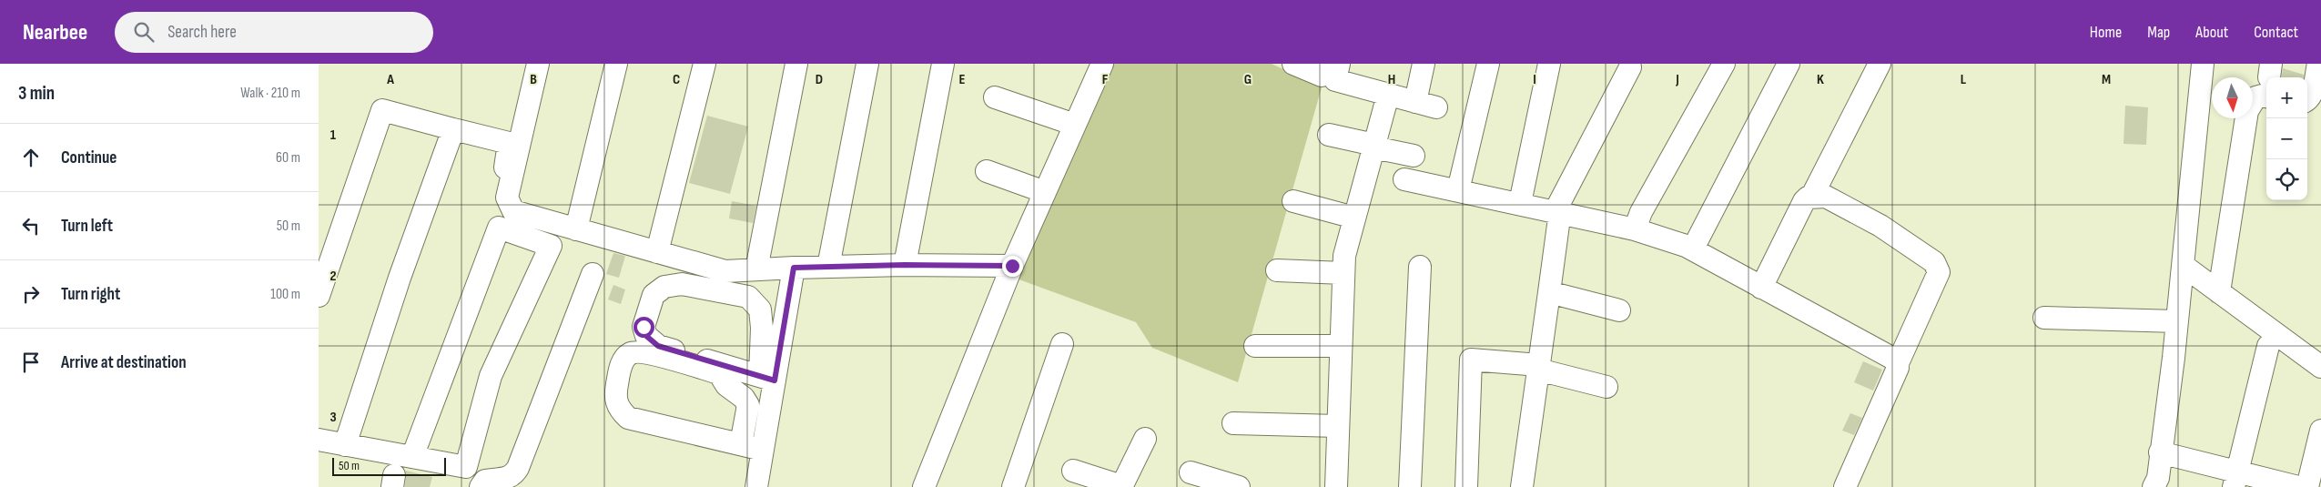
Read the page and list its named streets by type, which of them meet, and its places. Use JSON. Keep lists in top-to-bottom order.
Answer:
{
  "scale_bar": "50 m",
  "north": "bottom",
  "page": {
    "header": "Nearbee",
    "search": "Search here",
    "nav": [
      "Home",
      "Map",
      "About",
      "Contact"
    ],
    "heading": ["3 min", "Walk · 210 m"],
    "map_buttons": ["+", "−"],
    "list": [
      ["Continue", "60 m"],
      ["Turn left", "50 m"],
      ["Turn right", "100 m"],
      "Arrive at destination"
    ],
    "scale": "50 m"
  },
  "grid": {
    "columns": [
      "A",
      "B",
      "C",
      "D",
      "E",
      "F",
      "G",
      "H",
      "I",
      "J",
      "K",
      "L",
      "M"
    ],
    "rows": ["1", "2", "3"]
  }
}
